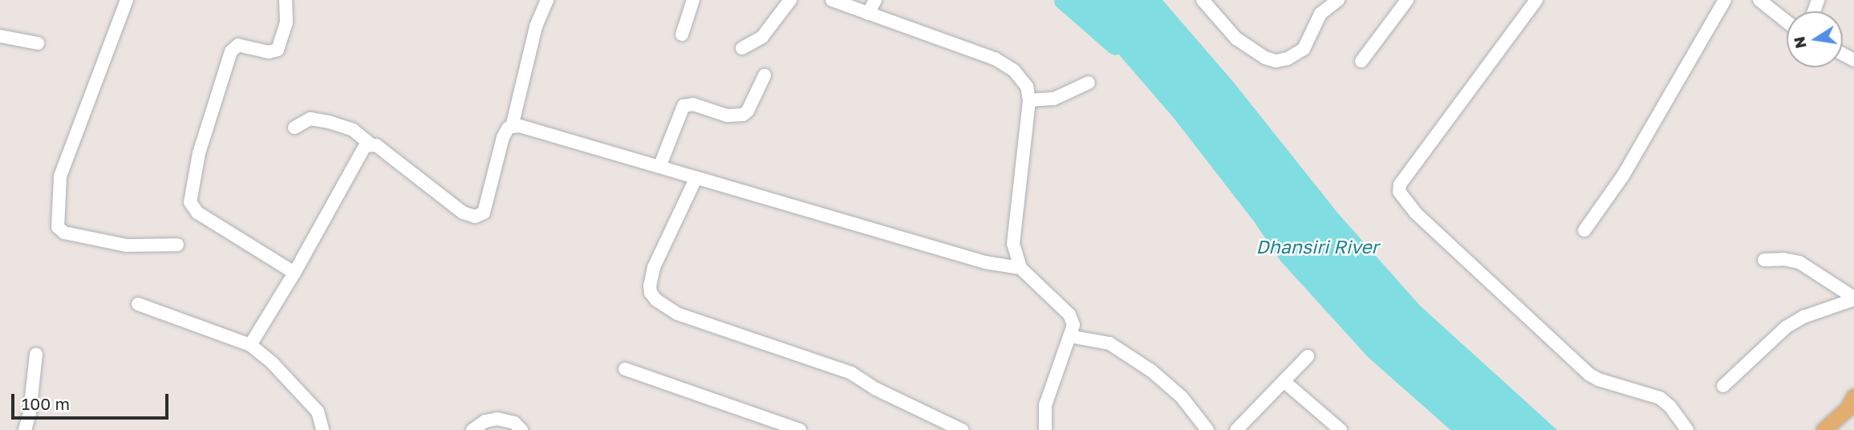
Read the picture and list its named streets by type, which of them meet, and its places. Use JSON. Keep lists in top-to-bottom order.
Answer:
{
  "water": ["Dhansiri River"],
  "scale_bar": "100 m",
  "north": "left"
}
